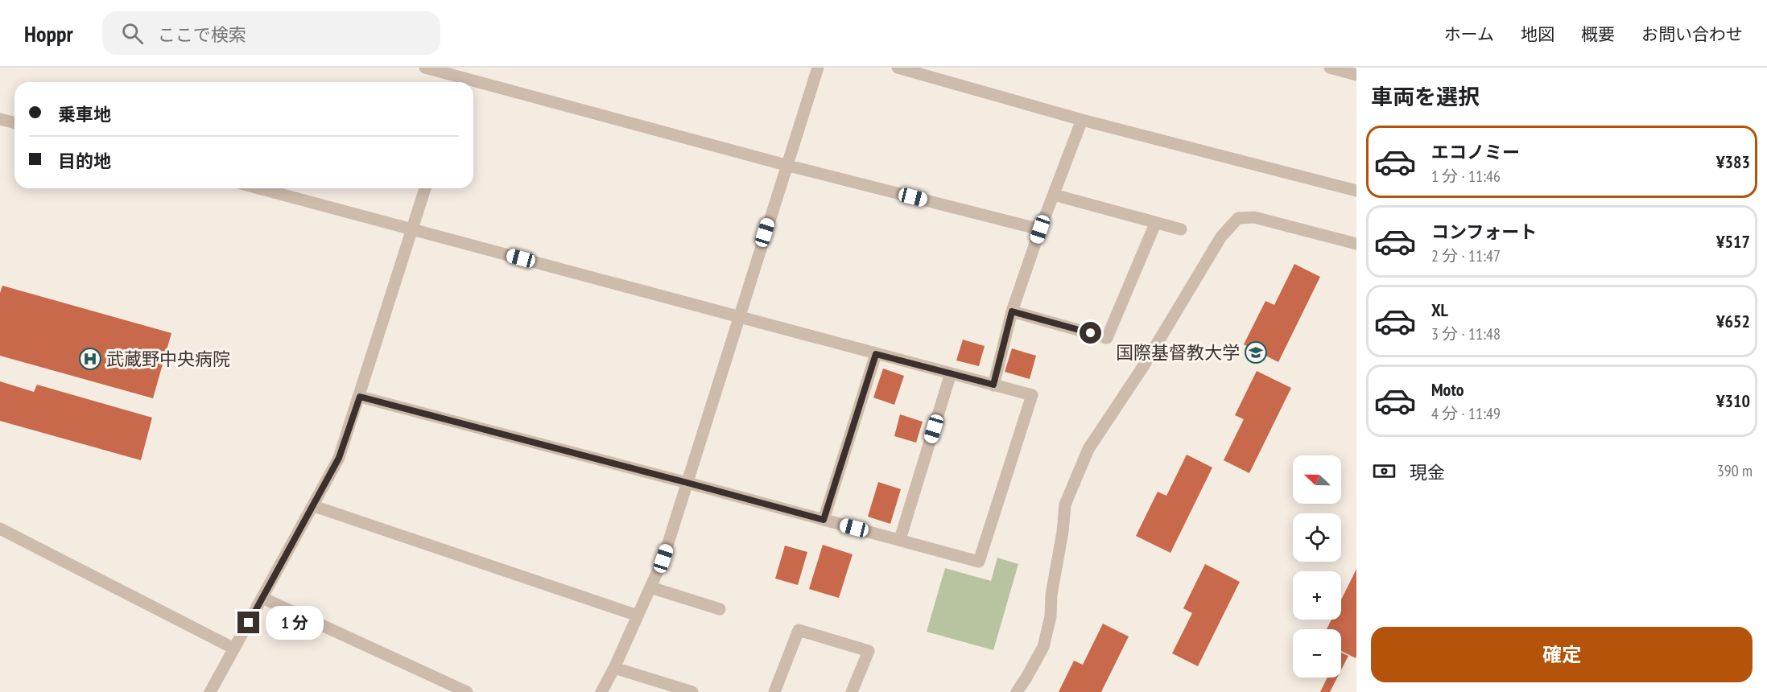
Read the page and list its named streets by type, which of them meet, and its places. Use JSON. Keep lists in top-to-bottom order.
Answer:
{
  "places": {
    "school or university": ["国際基督教大学"],
    "hospital": ["武蔵野中央病院"]
  },
  "north": "left",
  "page": {
    "header": "Hoppr",
    "search": "ここで検索",
    "nav": [
      "ホーム",
      "地図",
      "概要",
      "お問い合わせ"
    ],
    "heading": "車両を選択",
    "banner": ["乗車地", "目的地"],
    "list": [
      {
        "name": "エコノミー",
        "note": "1 分 · 11:46",
        "value": "¥383"
      },
      {
        "name": "コンフォート",
        "note": "2 分 · 11:47",
        "value": "¥517"
      },
      {
        "name": "XL",
        "note": "3 分 · 11:48",
        "value": "¥652"
      },
      {
        "name": "Moto",
        "note": "4 分 · 11:49",
        "value": "¥310"
      }
    ],
    "pay": ["現金", "390 m"],
    "map_buttons": ["+", "−"],
    "bubble": "1 分",
    "buttons": "確定"
  }
}
